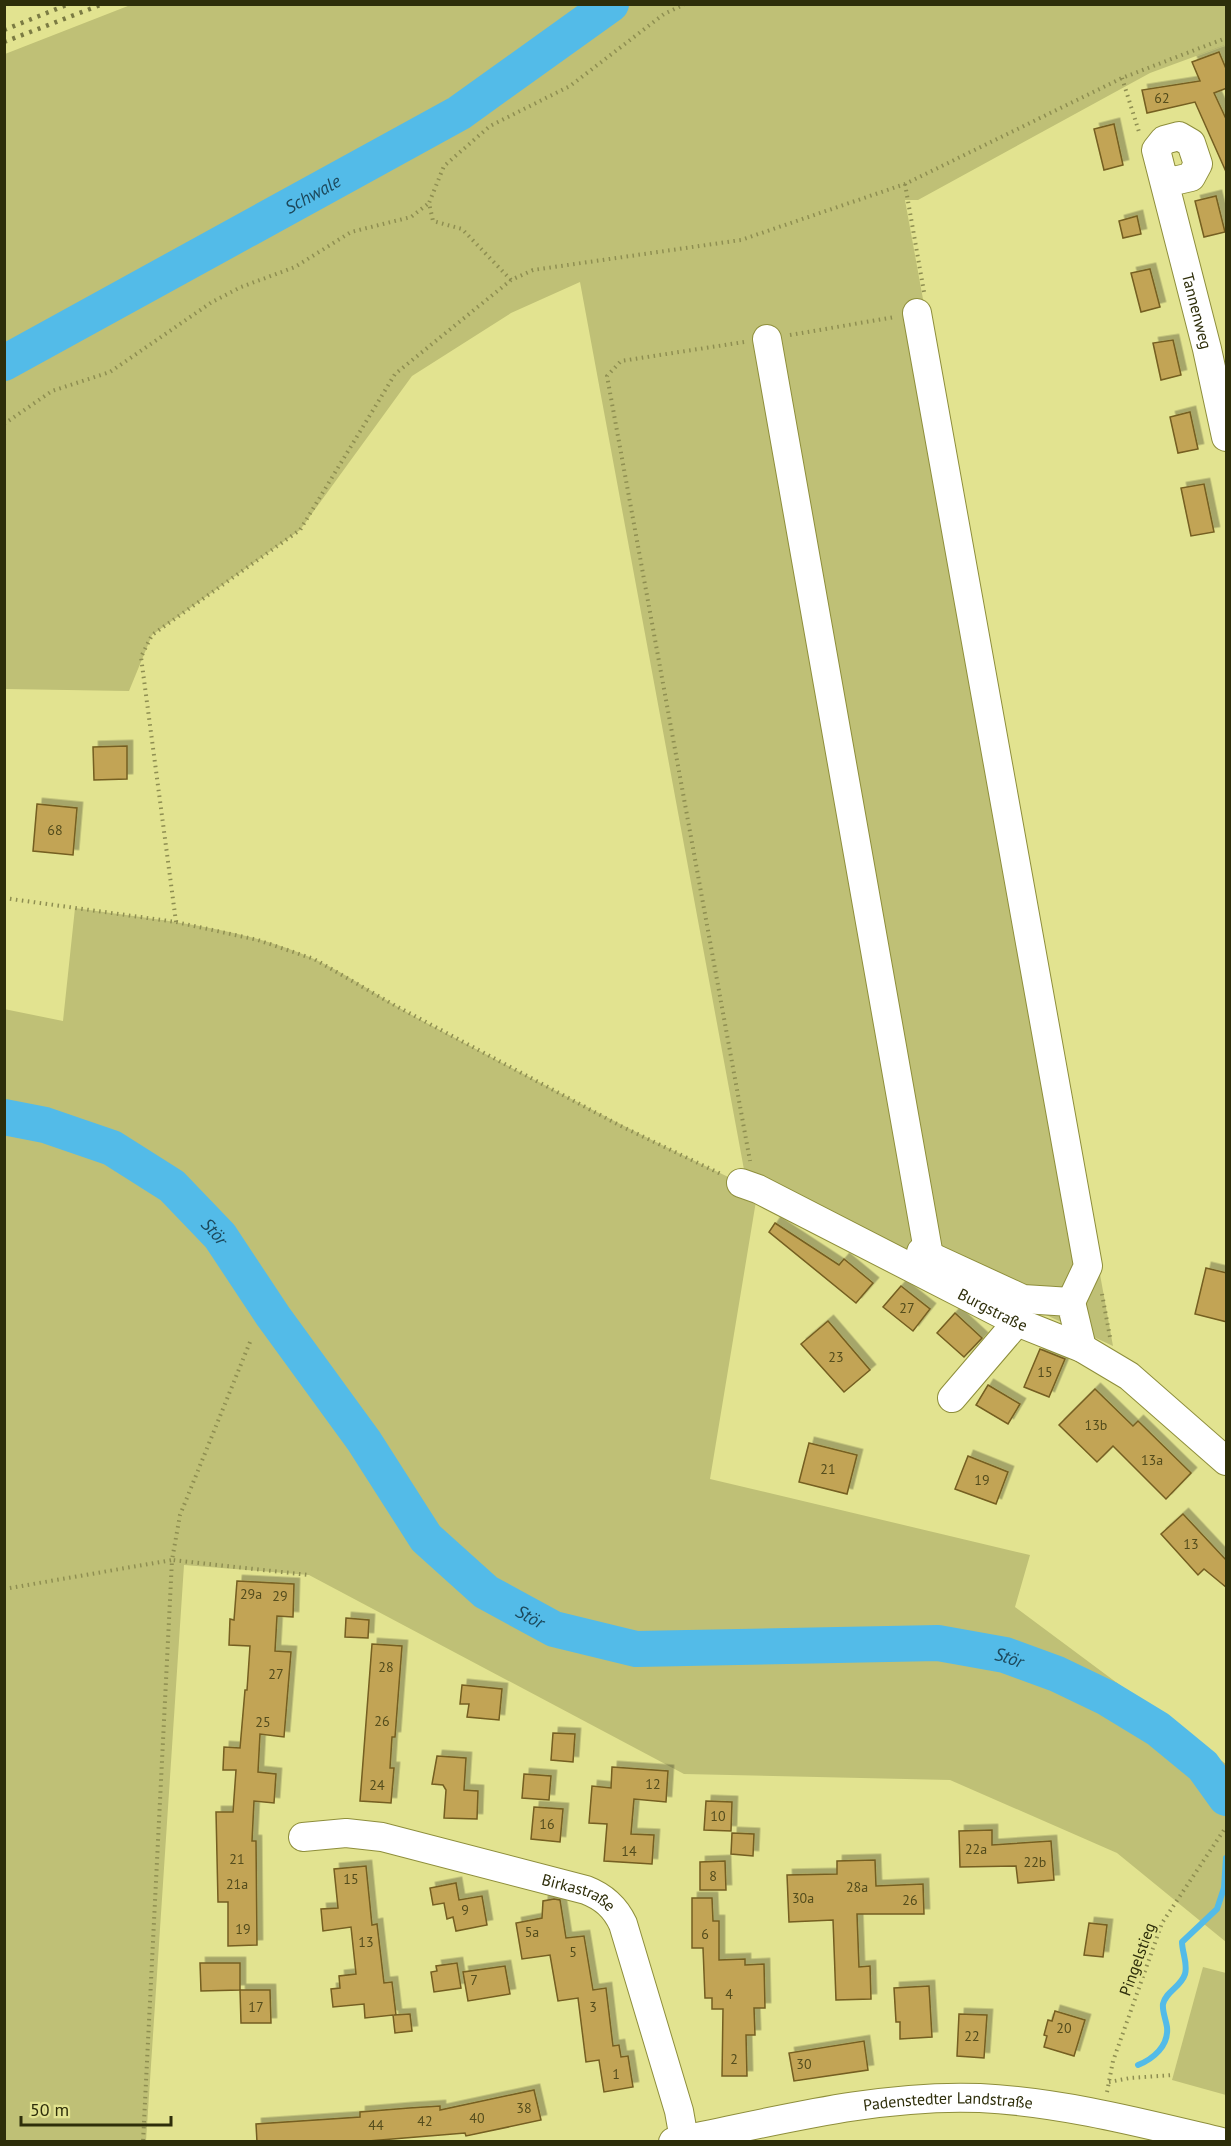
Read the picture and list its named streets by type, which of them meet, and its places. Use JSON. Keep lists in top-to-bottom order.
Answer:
{
  "streets": {
    "street": [
      "Tannenweg",
      "Burgstraße",
      "Birkastraße",
      "Padenstedter Landstraße"
    ],
    "path": ["Pingelstieg"]
  },
  "crossings": [
    ["Birkastraße", "Padenstedter Landstraße"],
    ["Pingelstieg", "Padenstedter Landstraße"]
  ],
  "water": ["Schwale", "Stör"],
  "house_numbers": [
    "62",
    "68",
    "27",
    "23",
    "15",
    "13b",
    "13a",
    "21",
    "19",
    "13",
    "29a",
    "29",
    "28",
    "27",
    "26",
    "25",
    "12",
    "24",
    "10",
    "16",
    "22a",
    "14",
    "21",
    "22b",
    "8",
    "15",
    "21a",
    "28a",
    "30a",
    "26",
    "9",
    "19",
    "5a",
    "6",
    "13",
    "5",
    "7",
    "4",
    "17",
    "3",
    "20",
    "22",
    "2",
    "30",
    "1",
    "38",
    "40",
    "42",
    "44"
  ],
  "scale_bar": "50 m"
}
